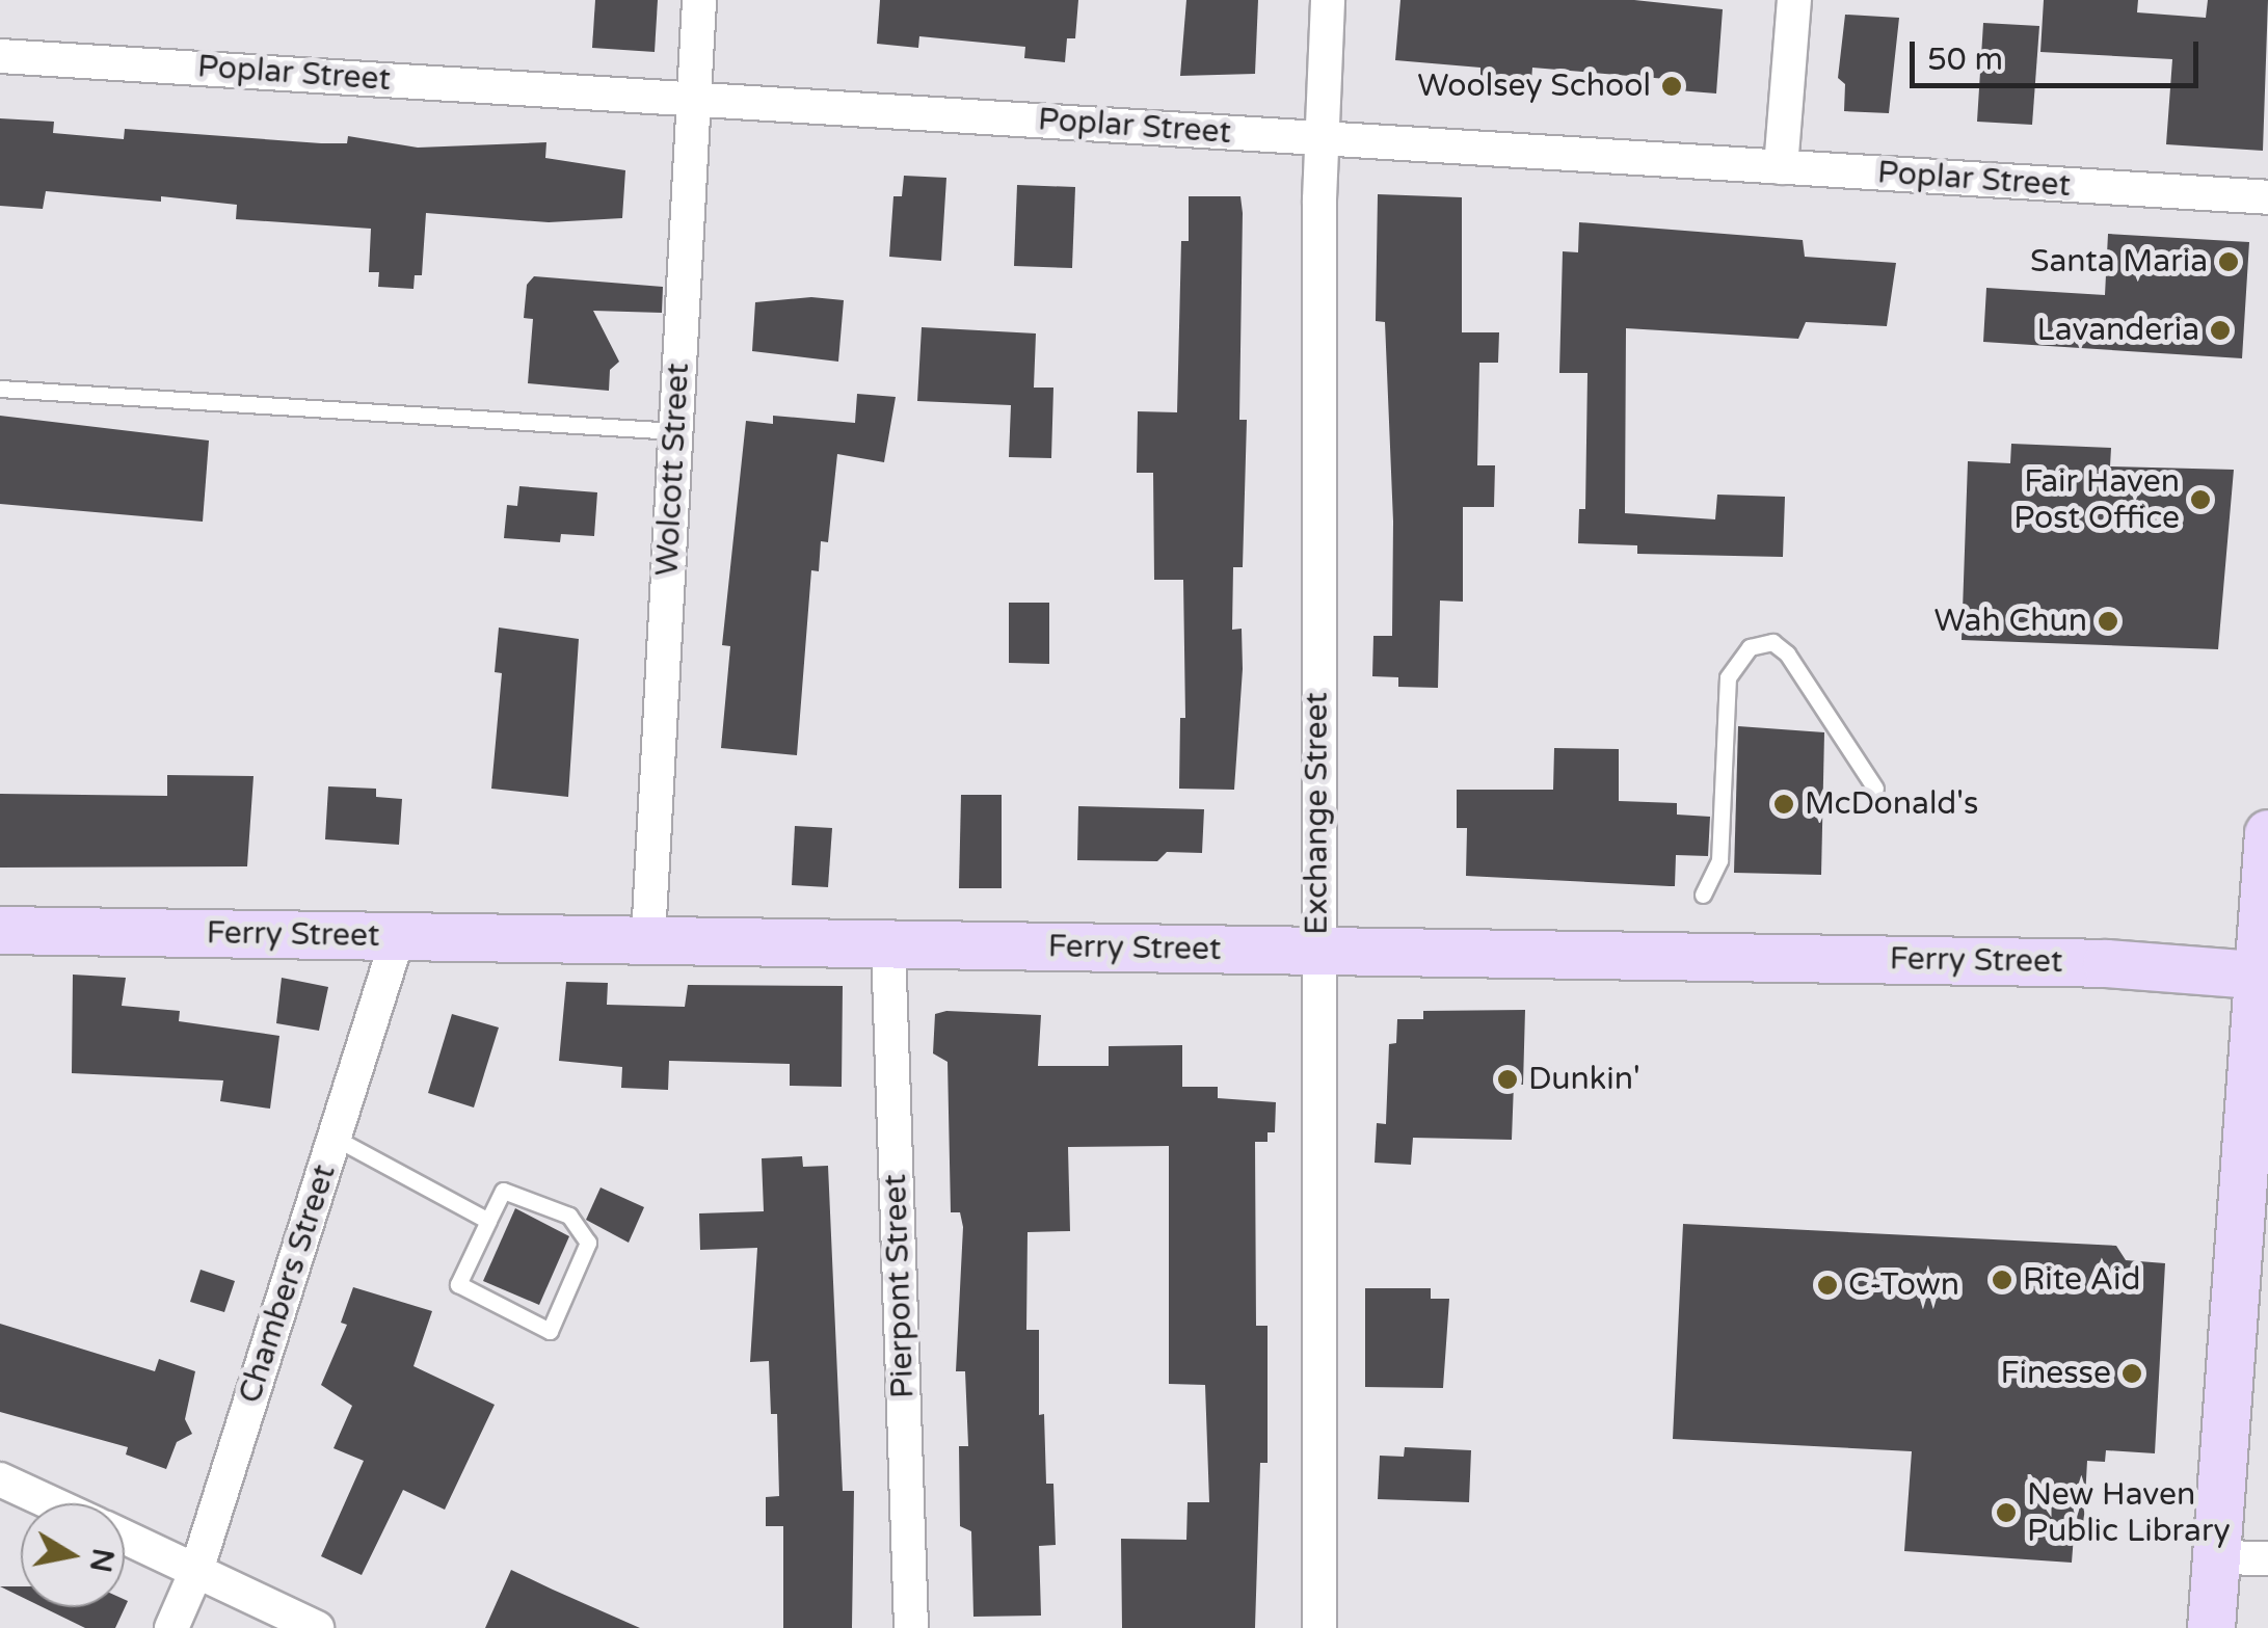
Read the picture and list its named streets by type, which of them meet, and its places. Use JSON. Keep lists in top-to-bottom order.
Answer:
{
  "streets": {
    "main road": ["Ferry Street"],
    "street": [
      "Poplar Street",
      "Wolcott Street",
      "Exchange Street",
      "Chambers Street",
      "Pierpont Street"
    ]
  },
  "crossings": [
    ["Poplar Street", "Wolcott Street"],
    ["Poplar Street", "Exchange Street"],
    ["Wolcott Street", "Ferry Street"],
    ["Exchange Street", "Ferry Street"],
    ["Ferry Street", "Chambers Street"],
    ["Ferry Street", "Pierpont Street"]
  ],
  "places": [
    "Woolsey School",
    "Santa Maria",
    "Lavanderia",
    "Fair Haven Post Office",
    "Wah Chun",
    "McDonald's",
    "Dunkin'",
    "Rite Aid",
    "C-Town",
    "Finesse",
    "New Haven Public Library"
  ],
  "scale_bar": "50 m",
  "north": "right"
}
